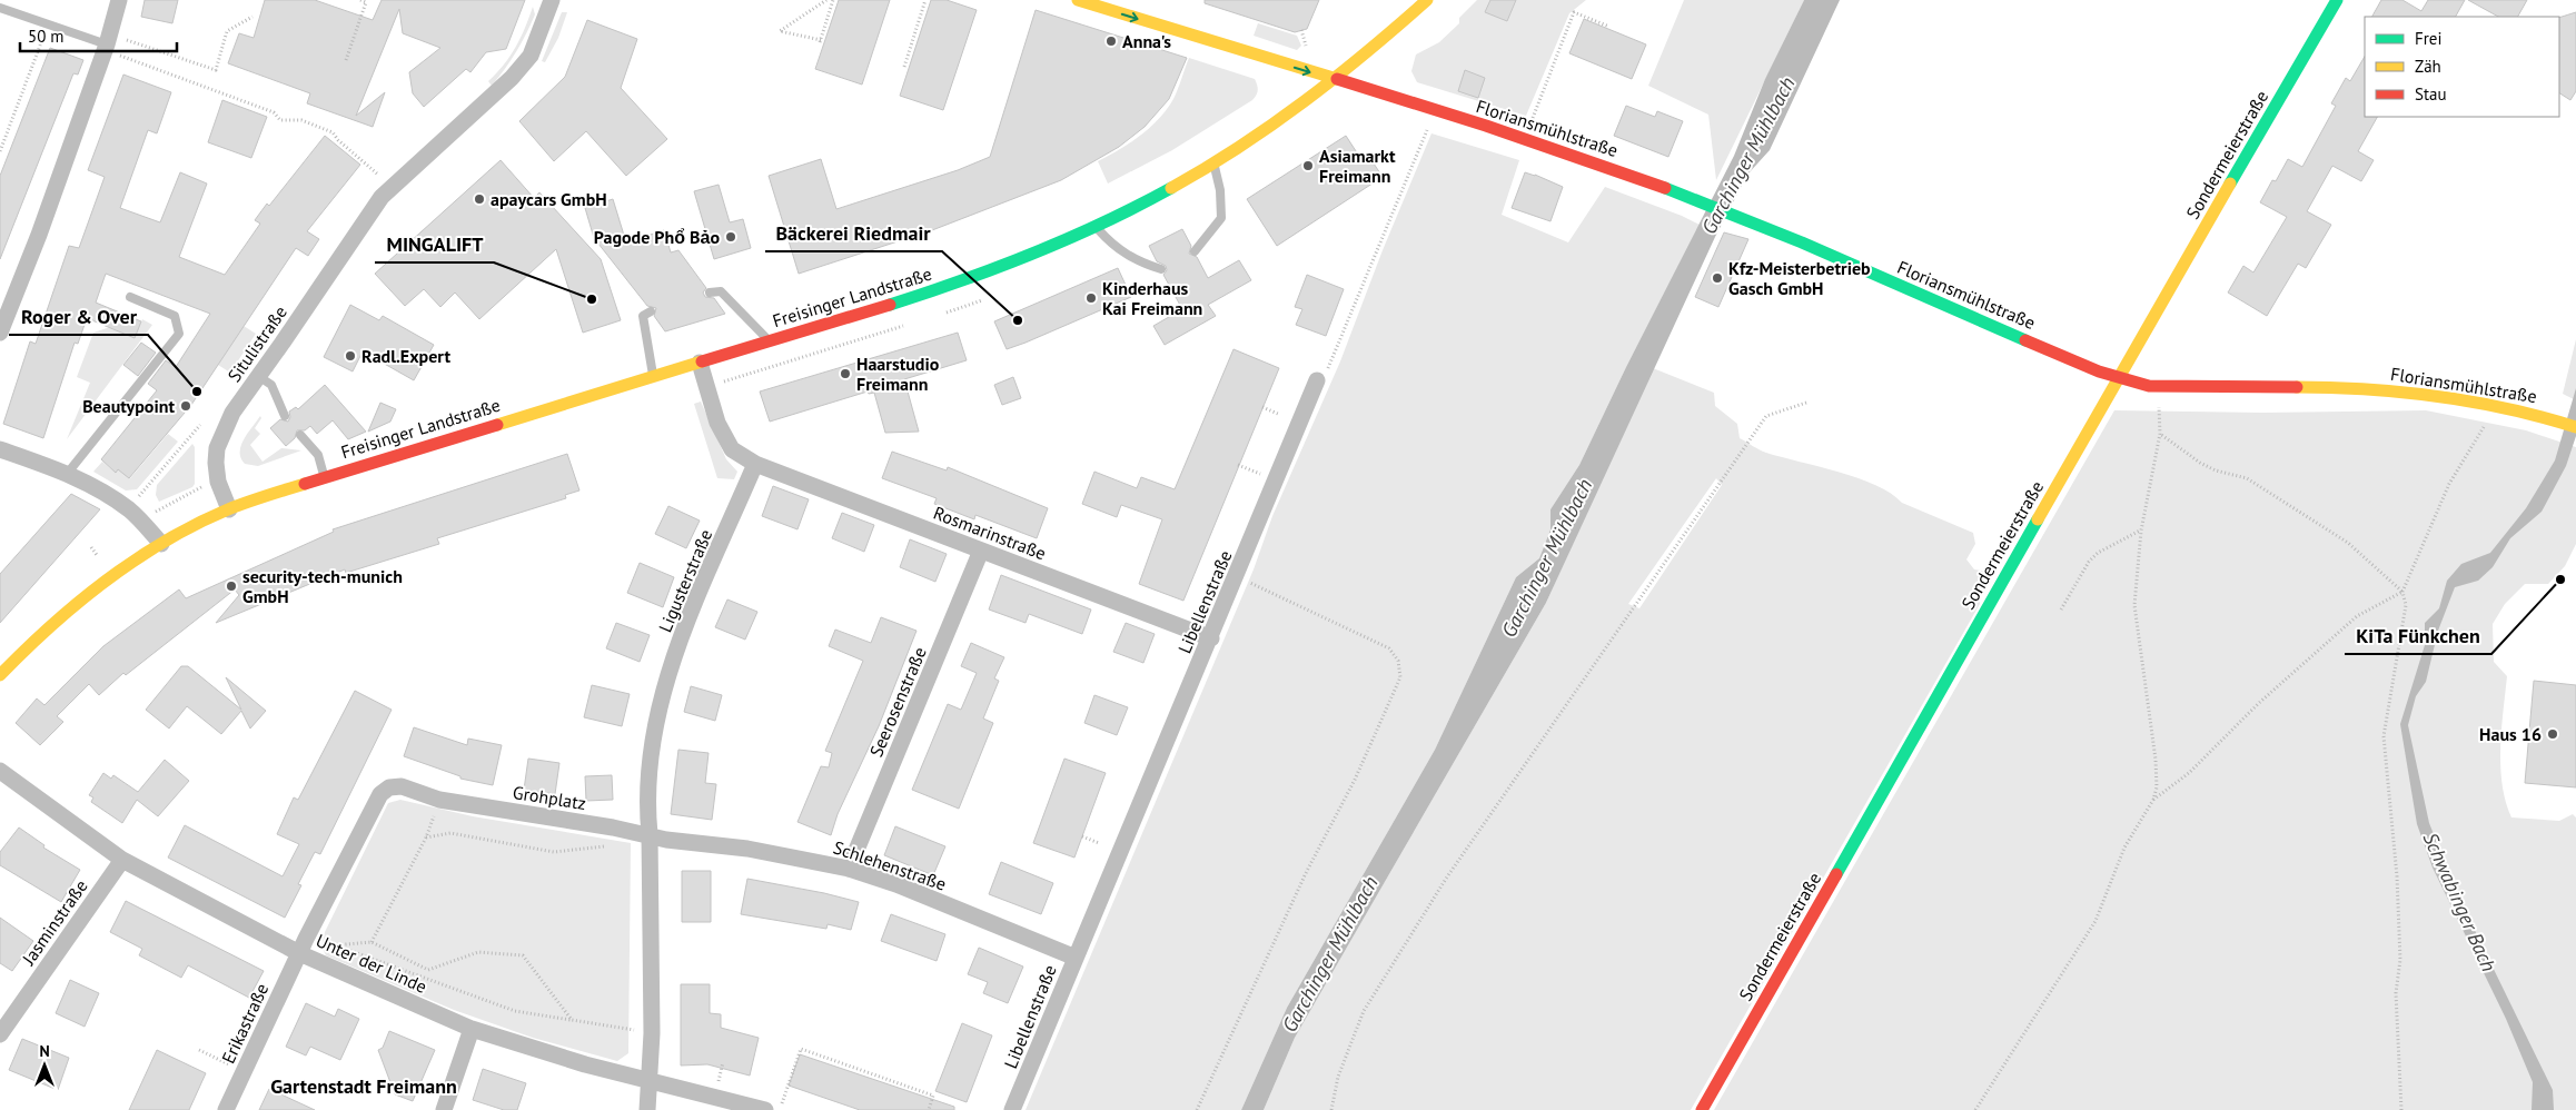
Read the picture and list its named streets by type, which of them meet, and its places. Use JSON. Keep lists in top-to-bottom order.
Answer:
{
  "streets": {
    "street": [
      "Floriansmühlstraße",
      "Sondermeierstraße",
      "Freisinger Landstraße",
      "Situlistraße",
      "Rosmarinstraße",
      "Ligusterstraße",
      "Libellenstraße",
      "Seerosenstraße",
      "Grohplatz",
      "Schlehenstraße",
      "Jasminstraße",
      "Unter der Linde",
      "Erikastraße"
    ]
  },
  "crossings": [
    ["Floriansmühlstraße", "Sondermeierstraße"],
    ["Floriansmühlstraße", "Freisinger Landstraße"],
    ["Freisinger Landstraße", "Situlistraße"],
    ["Rosmarinstraße", "Ligusterstraße"],
    ["Rosmarinstraße", "Libellenstraße"],
    ["Rosmarinstraße", "Seerosenstraße"],
    ["Ligusterstraße", "Grohplatz"],
    ["Ligusterstraße", "Schlehenstraße"],
    ["Libellenstraße", "Schlehenstraße"],
    ["Seerosenstraße", "Schlehenstraße"],
    ["Grohplatz", "Schlehenstraße"],
    ["Grohplatz", "Unter der Linde"],
    ["Grohplatz", "Erikastraße"],
    ["Jasminstraße", "Unter der Linde"],
    ["Unter der Linde", "Erikastraße"]
  ],
  "districts": ["Gartenstadt Freimann"],
  "water": ["Garchinger Mühlbach", "Schwabinger Bach"],
  "places": [
    "Anna's",
    "Asiamarkt Freimann",
    "apaycars GmbH",
    "Pagode Phổ Bảo",
    "Kfz-Meisterbetrieb Gasch GmbH",
    "Kinderhaus Kai Freimann",
    "MINGALIFT",
    "Bäckerei Riedmair",
    "Radl.Expert",
    "Haarstudio Freimann",
    "Roger & Over",
    "Beautypoint",
    "KiTa Fünkchen",
    "security-tech-munich GmbH",
    "Haus 16"
  ],
  "legend": ["Frei", "Zäh", "Stau"],
  "scale_bar": "50 m",
  "north": "top"
}
